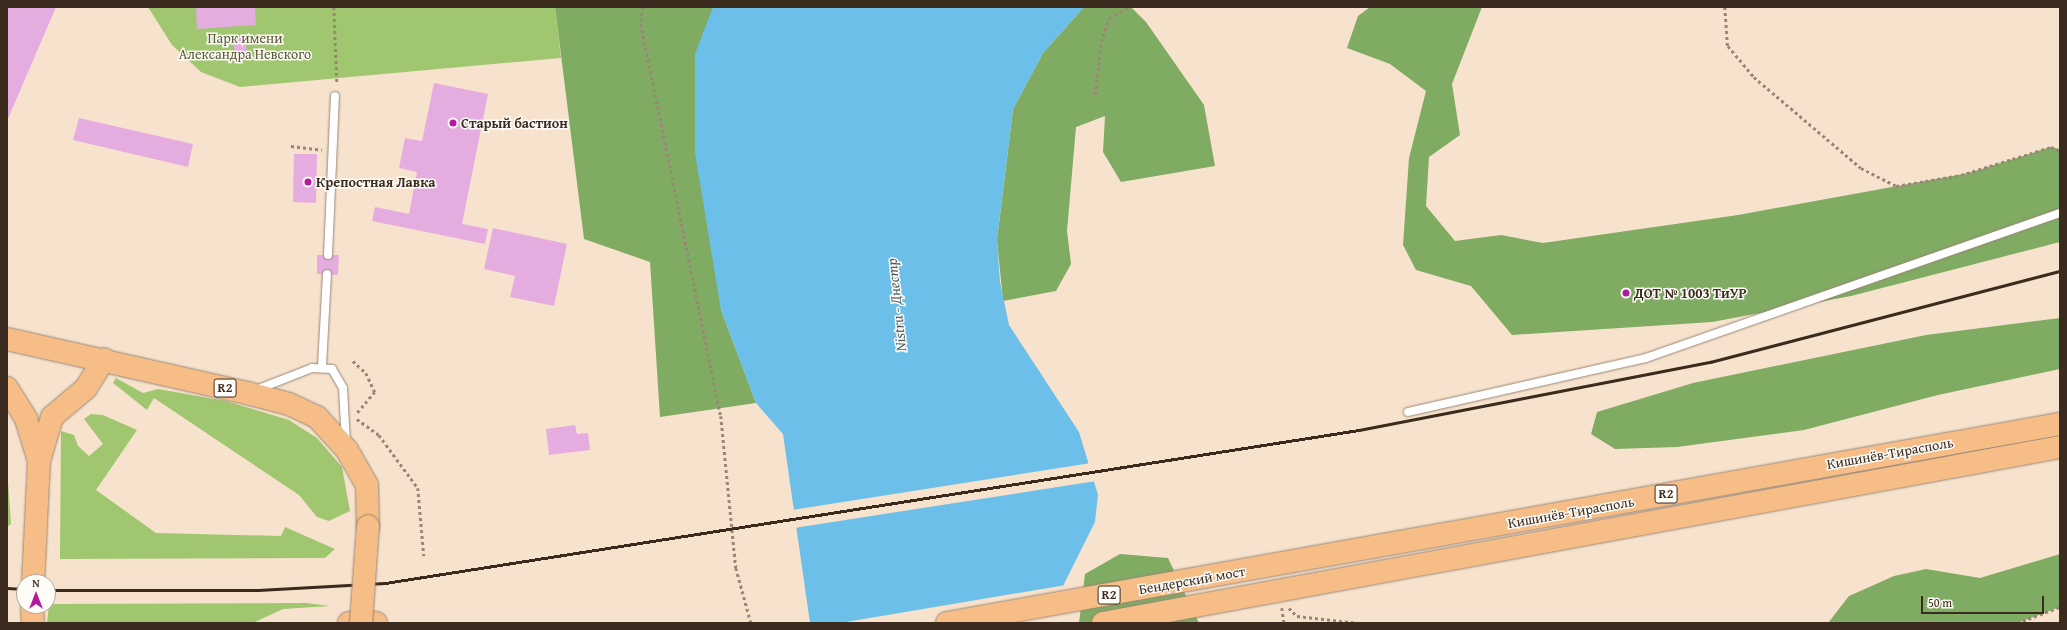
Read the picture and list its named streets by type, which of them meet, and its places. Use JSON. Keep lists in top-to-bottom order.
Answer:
{
  "streets": {
    "main road": ["R2", "Кишинёв-Тирасполь", "Бендерский мост"]
  },
  "crossings": [
    ["Кишинёв-Тирасполь", "Бендерский мост"]
  ],
  "water": ["Nistru - Днестр"],
  "parks": ["Парк имени Александра Невского"],
  "places": ["Старый бастион", "Крепостная Лавка", "ДОТ № 1003 ТиУР"],
  "scale_bar": "50 m",
  "north": "top"
}
